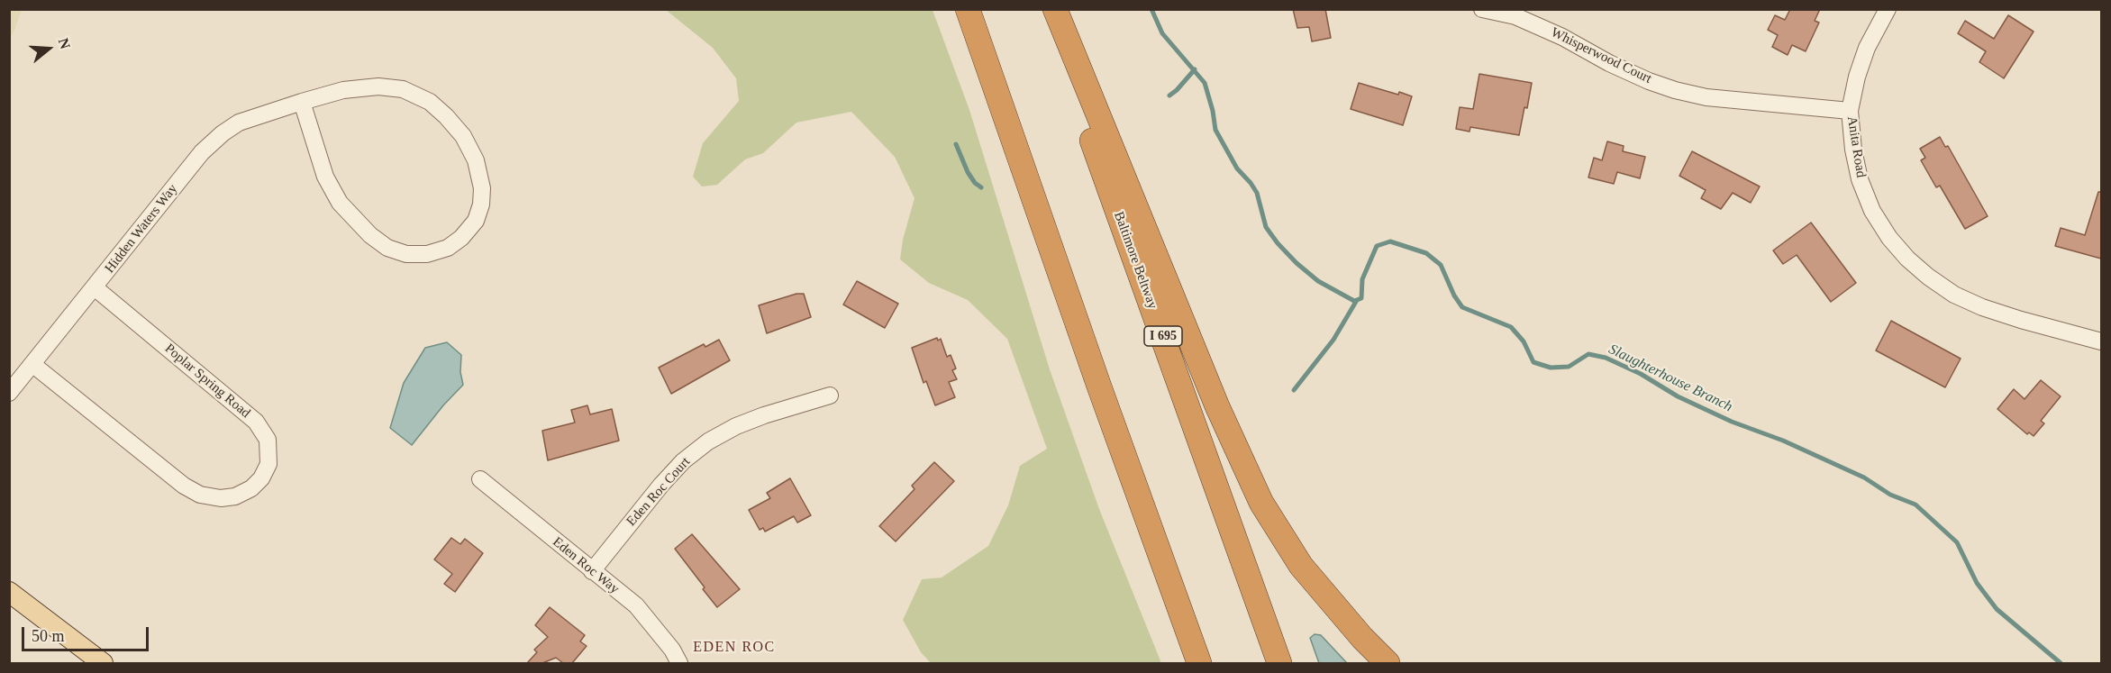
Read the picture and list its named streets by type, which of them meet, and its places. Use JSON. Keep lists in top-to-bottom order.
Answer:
{
  "streets": {
    "highway": ["Baltimore Beltway", "I 695"],
    "street": [
      "Whisperwood Court",
      "Anita Road",
      "Hidden Waters Way",
      "Poplar Spring Road",
      "Eden Roc Court",
      "Eden Roc Way"
    ]
  },
  "crossings": [
    ["Whisperwood Court", "Anita Road"],
    ["Hidden Waters Way", "Poplar Spring Road"],
    ["Eden Roc Court", "Eden Roc Way"]
  ],
  "districts": ["EDEN ROC"],
  "water": ["Slaughterhouse Branch"],
  "scale_bar": "50 m",
  "north": "right"
}
